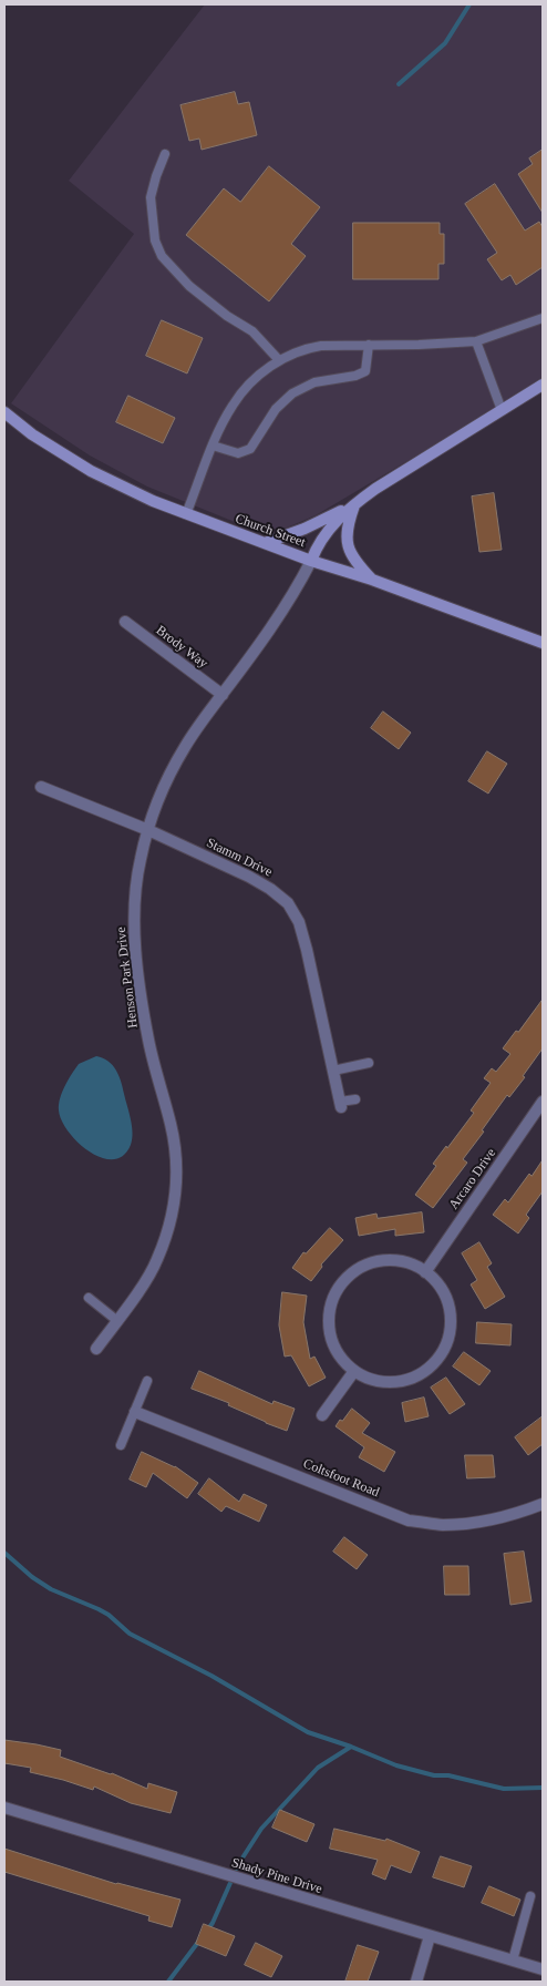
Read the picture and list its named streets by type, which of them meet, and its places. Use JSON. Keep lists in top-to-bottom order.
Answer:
{
  "streets": {
    "street": [
      "Church Street",
      "Brody Way",
      "Stamm Drive",
      "Henson Park Drive",
      "Arcaro Drive",
      "Coltsfoot Road",
      "Shady Pine Drive"
    ]
  },
  "crossings": [
    ["Church Street", "Henson Park Drive"],
    ["Brody Way", "Henson Park Drive"],
    ["Stamm Drive", "Henson Park Drive"]
  ]
}
